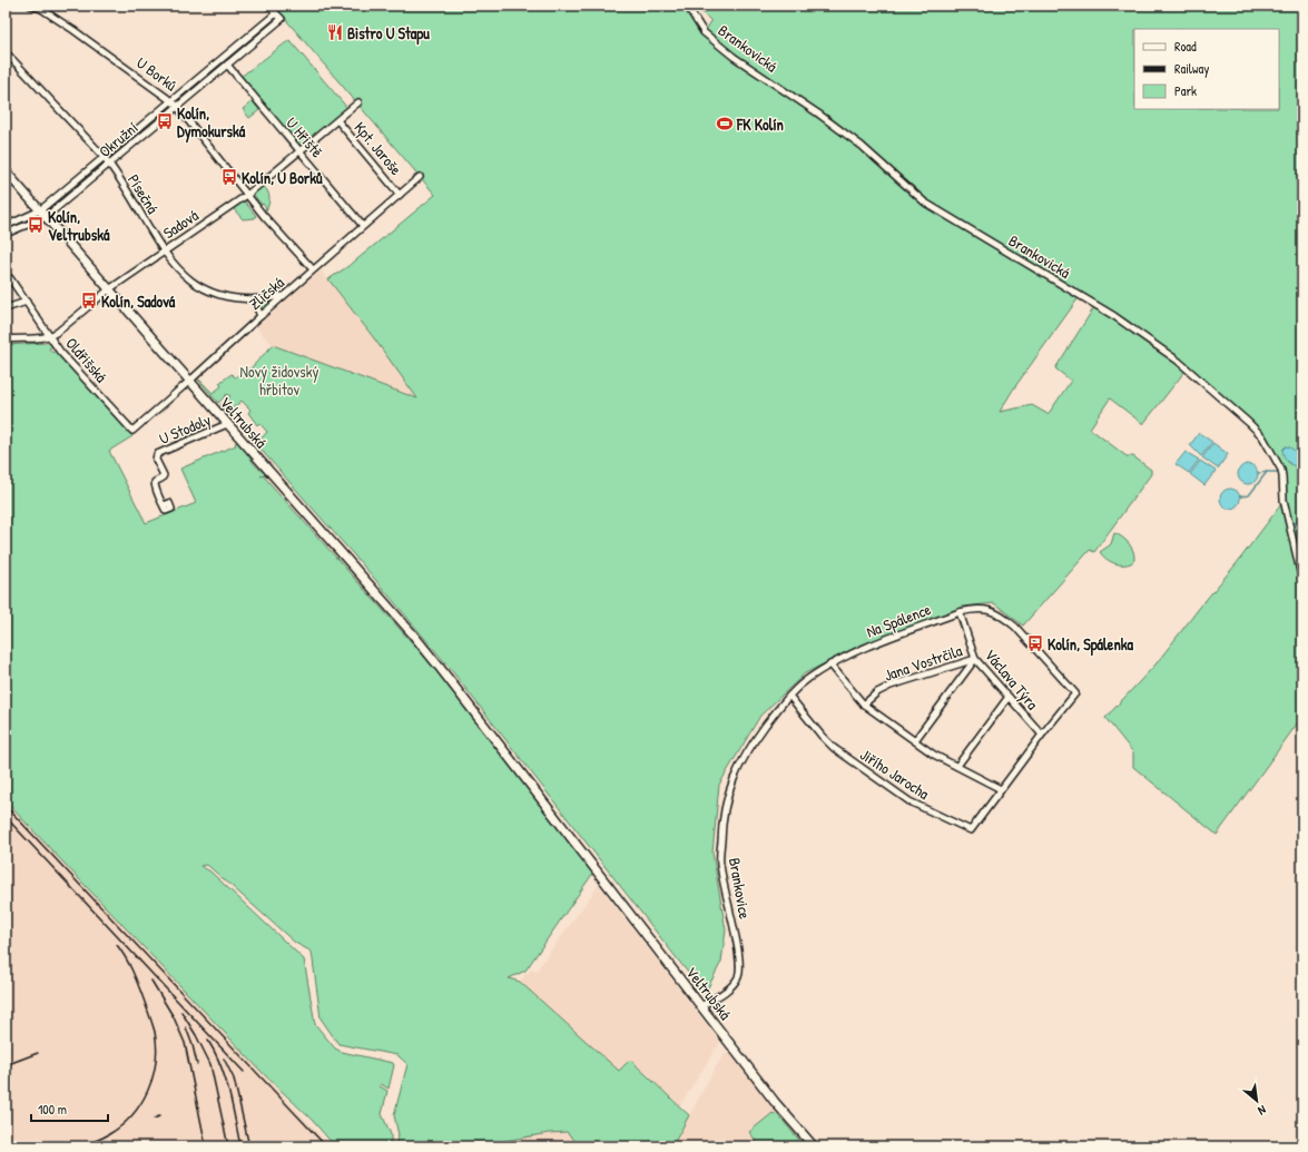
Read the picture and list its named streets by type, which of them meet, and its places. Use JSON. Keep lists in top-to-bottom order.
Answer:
{
  "streets": {
    "street": [
      "Brankovická",
      "U Borků",
      "U Hřiště",
      "Okružní",
      "Kpt. Jaroše",
      "Písečná",
      "Sadová",
      "Zličská",
      "Oldřišská",
      "Veltrubská",
      "U Stodoly",
      "Na Spálence",
      "Jana Vostrčila",
      "Václava Týra",
      "Jiřího Jarocha",
      "Brankovice"
    ]
  },
  "crossings": [
    ["U Borků", "Okružní"],
    ["U Borků", "Sadová"],
    ["U Borků", "Zličská"],
    ["U Hřiště", "Okružní"],
    ["U Hřiště", "Sadová"],
    ["U Hřiště", "Zličská"],
    ["Okružní", "Písečná"],
    ["Okružní", "Veltrubská"],
    ["Kpt. Jaroše", "Sadová"],
    ["Kpt. Jaroše", "Zličská"],
    ["Písečná", "Sadová"],
    ["Písečná", "Zličská"],
    ["Sadová", "Oldřišská"],
    ["Sadová", "Veltrubská"],
    ["Zličská", "Oldřišská"],
    ["Zličská", "Veltrubská"],
    ["Veltrubská", "U Stodoly"],
    ["Veltrubská", "Brankovice"],
    ["Na Spálence", "Václava Týra"],
    ["Na Spálence", "Jiřího Jarocha"],
    ["Na Spálence", "Brankovice"],
    ["Jana Vostrčila", "Václava Týra"],
    ["Václava Týra", "Jiřího Jarocha"],
    ["Jiřího Jarocha", "Brankovice"]
  ],
  "parks": ["Nový židovský hřbitov"],
  "places": {
    "restaurant": ["Bistro U Stapu"],
    "bus stop": [
      "Kolín, Dymokurská",
      "Kolín, U Borků",
      "Kolín, Veltrubská",
      "Kolín, Sadová",
      "Kolín, Spálenka"
    ],
    "sports": ["FK Kolín"]
  },
  "legend": ["Road", "Railway", "Park"],
  "scale_bar": "100 m",
  "north": "bottom right"
}
